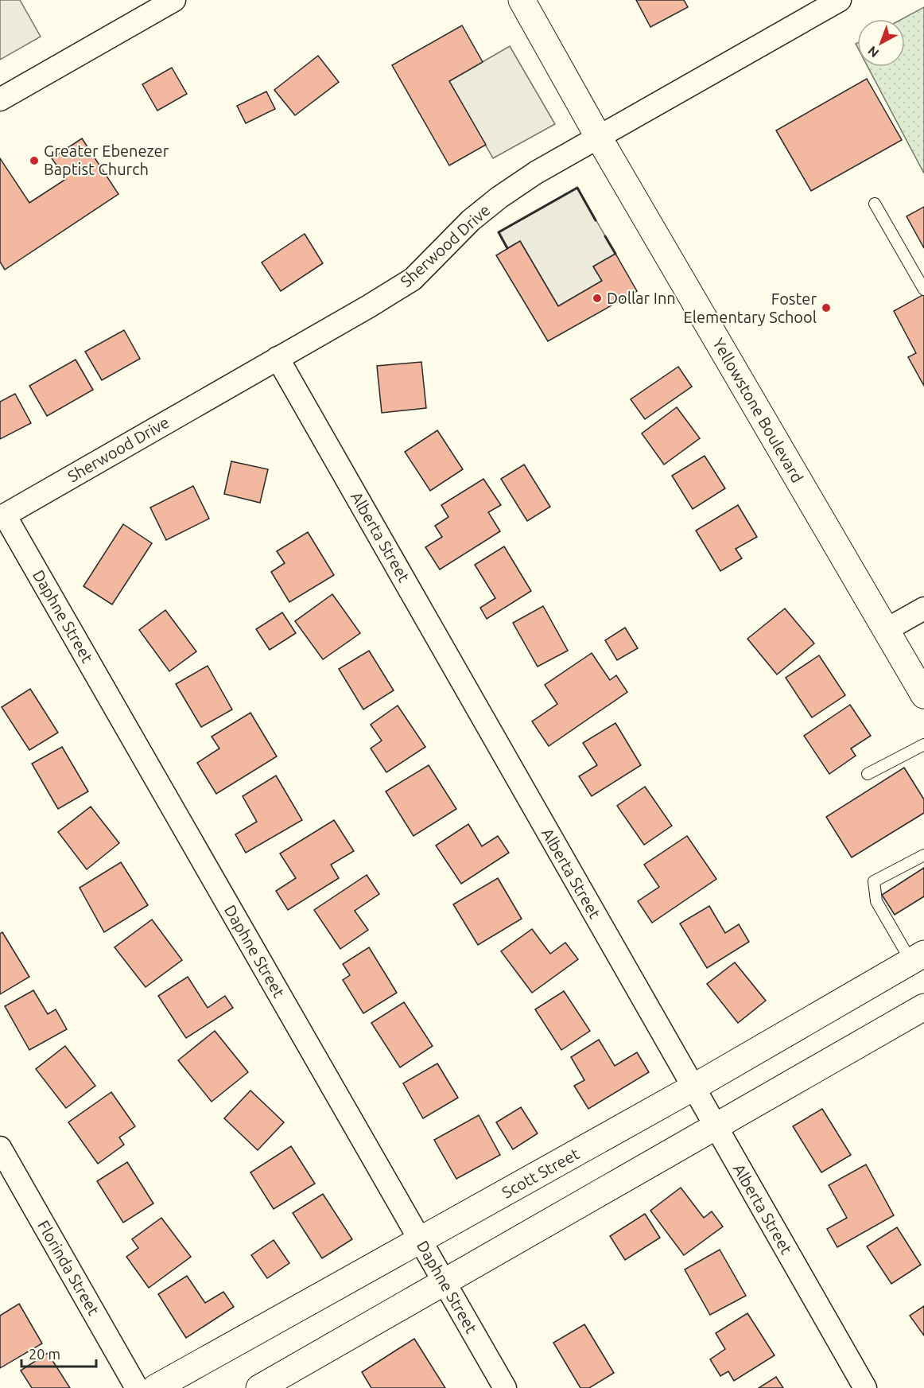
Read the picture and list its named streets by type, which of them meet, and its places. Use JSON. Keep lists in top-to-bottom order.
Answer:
{
  "streets": {
    "main road": ["Yellowstone Boulevard", "Scott Street"],
    "street": [
      "Sherwood Drive",
      "Alberta Street",
      "Daphne Street",
      "Florinda Street"
    ]
  },
  "crossings": [
    ["Sherwood Drive", "Yellowstone Boulevard"],
    ["Sherwood Drive", "Alberta Street"],
    ["Sherwood Drive", "Daphne Street"],
    ["Alberta Street", "Scott Street"],
    ["Daphne Street", "Scott Street"]
  ],
  "places": ["Greater Ebenezer Baptist Church", "Dollar Inn", "Foster Elementary School"],
  "scale_bar": "20 m",
  "north": "bottom left"
}
